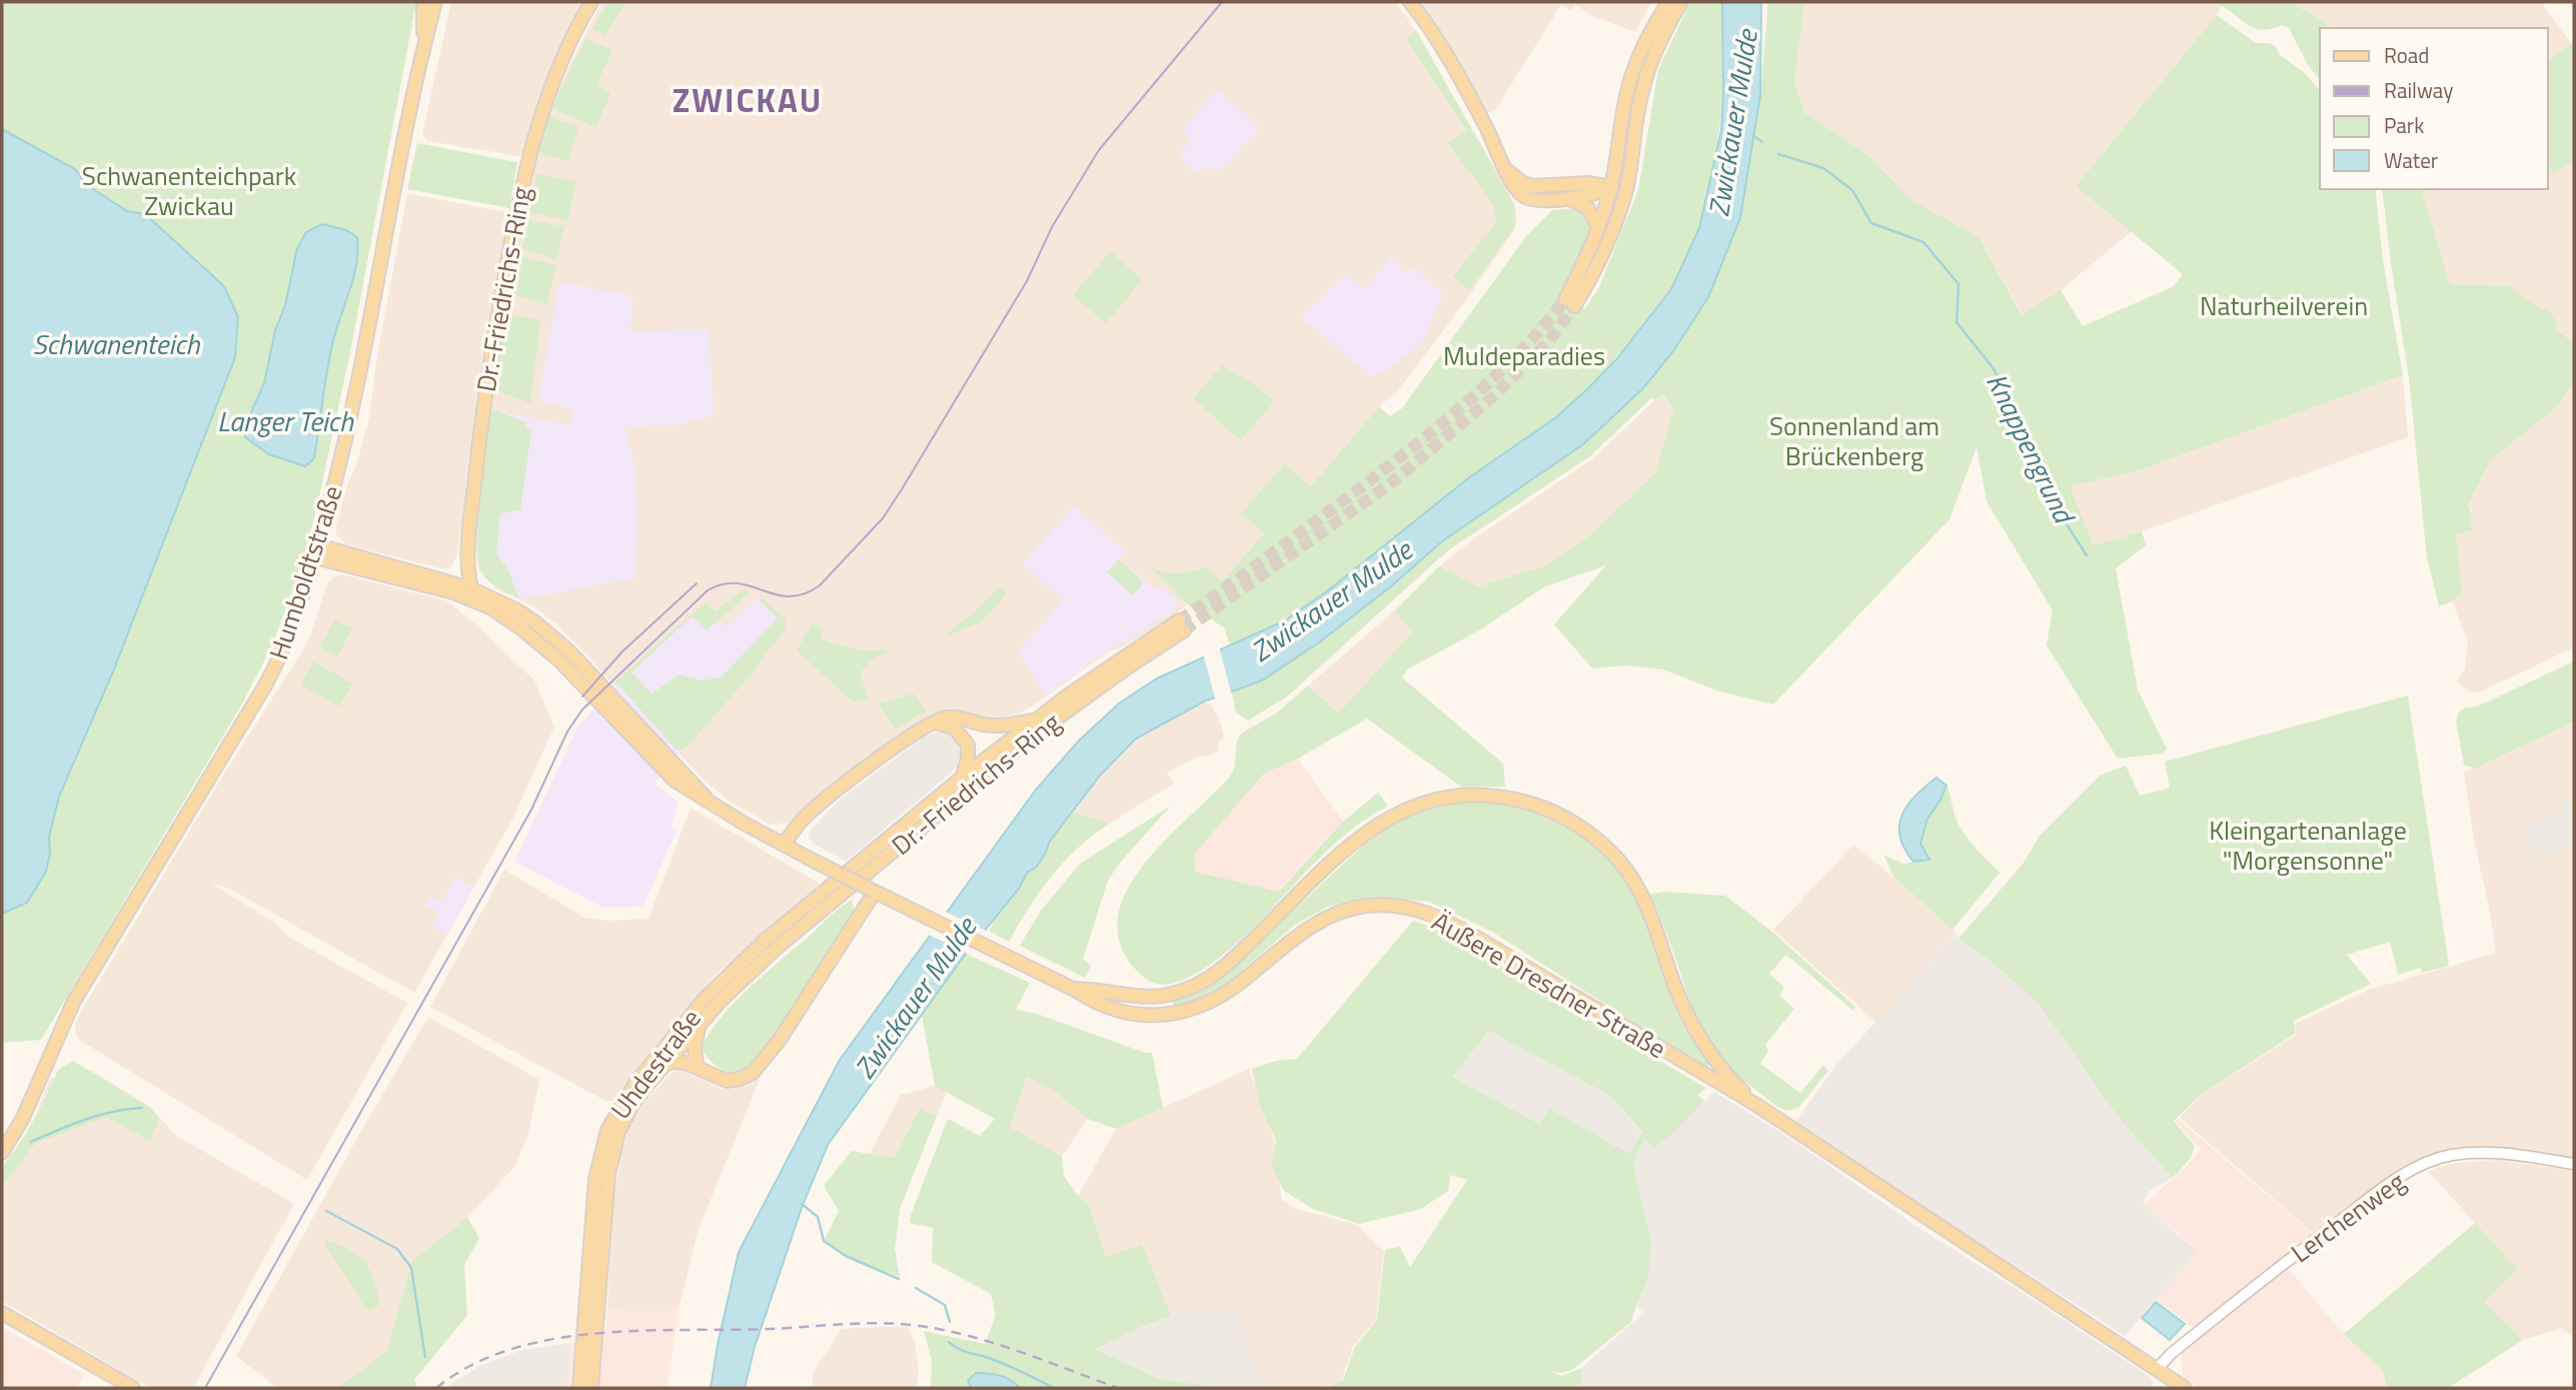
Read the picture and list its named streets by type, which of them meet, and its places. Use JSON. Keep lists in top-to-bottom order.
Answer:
{
  "streets": {
    "main road": [
      "Dr.-Friedrichs-Ring",
      "Humboldtstraße",
      "Äußere Dresdner Straße",
      "Uhdestraße"
    ],
    "street": ["Lerchenweg"]
  },
  "crossings": [
    ["Dr.-Friedrichs-Ring", "Uhdestraße"],
    ["Äußere Dresdner Straße", "Lerchenweg"]
  ],
  "districts": ["ZWICKAU"],
  "water": [
    "Zwickauer Mulde",
    "Schwanenteich",
    "Langer Teich",
    "Knappengrund"
  ],
  "parks": [
    "Schwanenteichpark Zwickau",
    "Naturheilverein",
    "Muldeparadies",
    "Sonnenland am Brückenberg",
    "Kleingartenanlage \"Morgensonne\""
  ],
  "legend": [
    "Road",
    "Railway",
    "Park",
    "Water"
  ]
}
